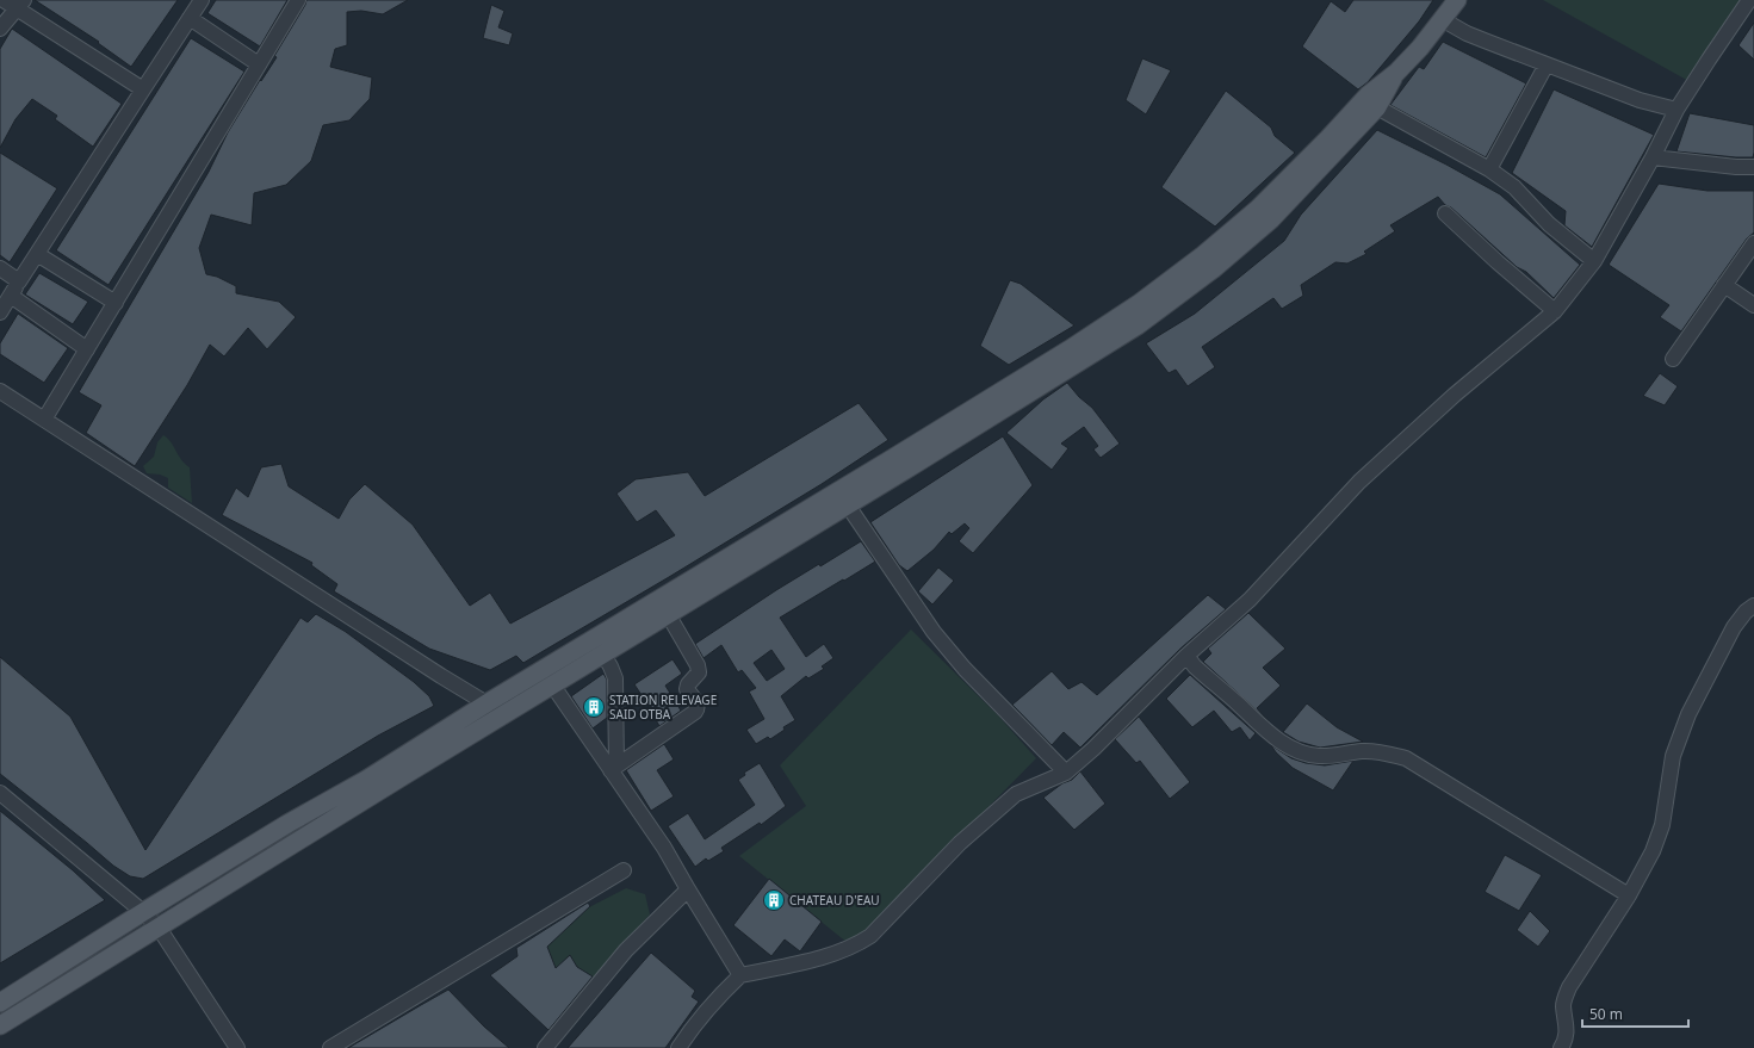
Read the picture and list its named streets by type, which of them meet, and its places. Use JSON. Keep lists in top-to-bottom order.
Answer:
{
  "places": {
    "building": ["STATION RELEVAGE SAID OTBA", "CHATEAU D'EAU"]
  },
  "scale_bar": "50 m"
}
